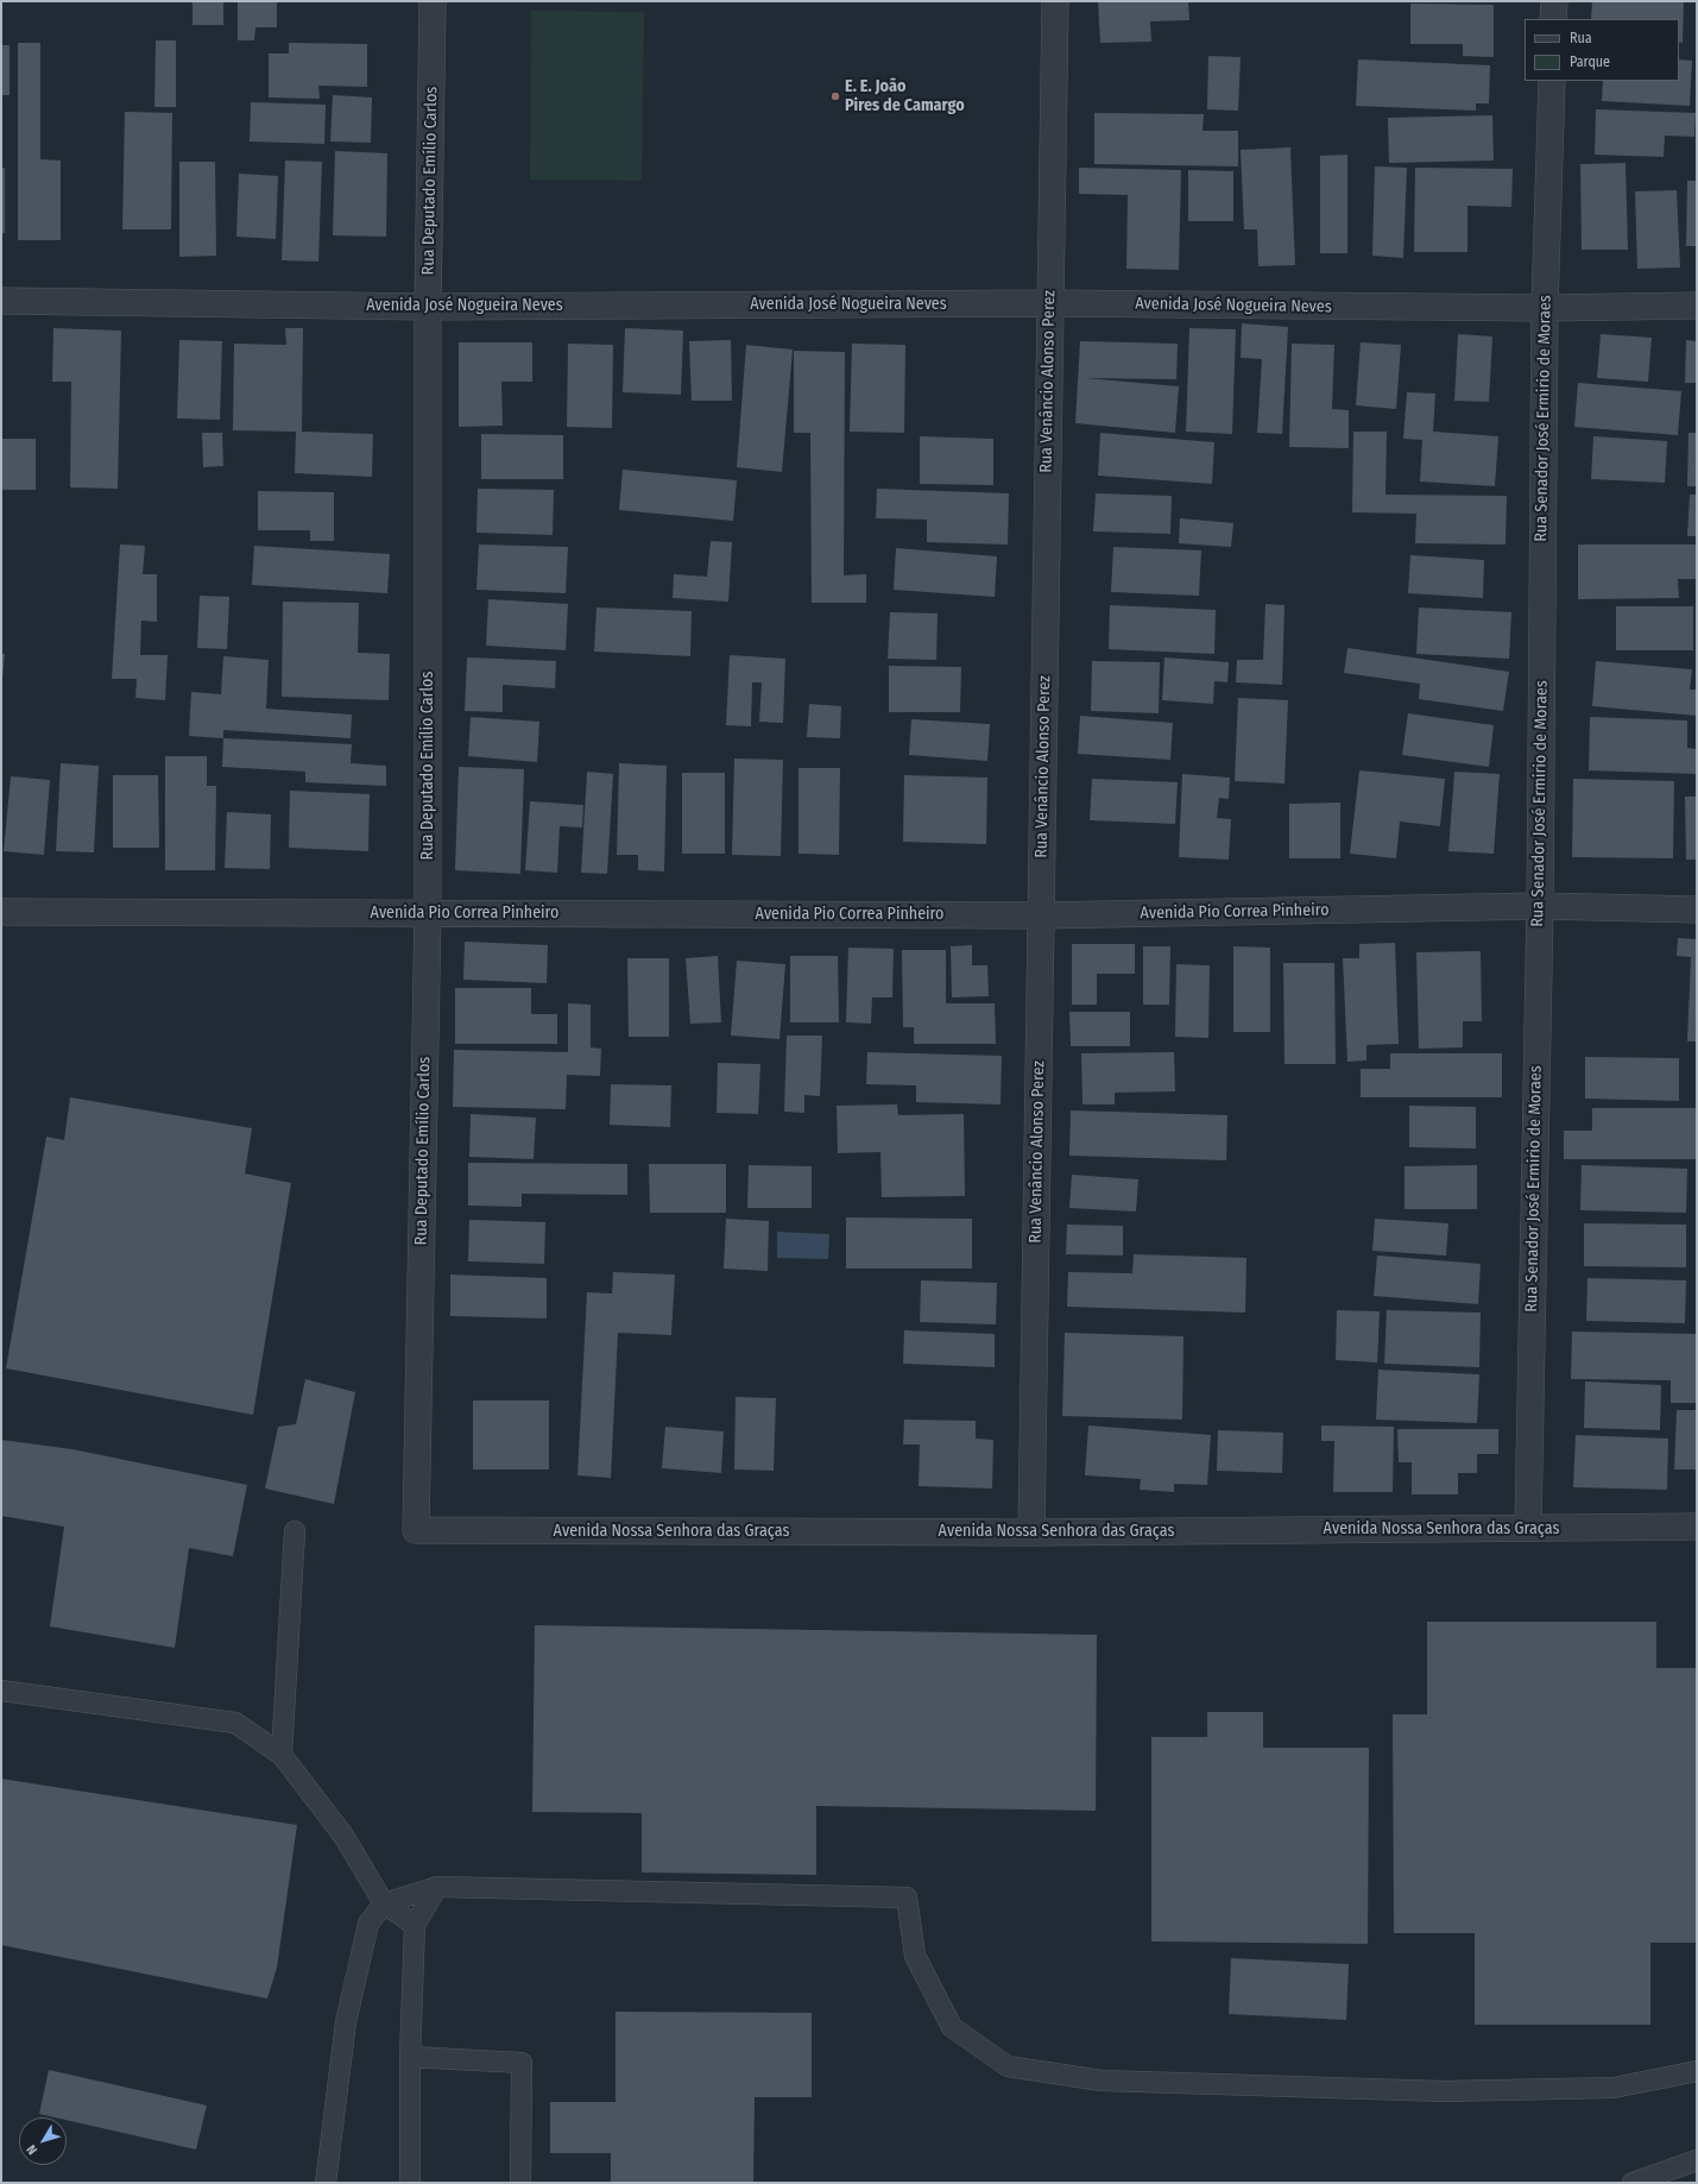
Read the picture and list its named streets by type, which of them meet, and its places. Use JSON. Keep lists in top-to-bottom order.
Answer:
{
  "streets": {
    "street": [
      "Rua Deputado Emílio Carlos",
      "Avenida José Nogueira Neves",
      "Rua Venâncio Alonso Perez",
      "Rua Senador José Ermirio de Moraes",
      "Avenida Pio Correa Pinheiro",
      "Avenida Nossa Senhora das Graças"
    ]
  },
  "crossings": [
    ["Rua Deputado Emílio Carlos", "Avenida José Nogueira Neves"],
    ["Rua Deputado Emílio Carlos", "Avenida Pio Correa Pinheiro"],
    ["Rua Deputado Emílio Carlos", "Avenida Nossa Senhora das Graças"],
    ["Avenida José Nogueira Neves", "Rua Venâncio Alonso Perez"],
    ["Avenida José Nogueira Neves", "Rua Senador José Ermirio de Moraes"],
    ["Rua Venâncio Alonso Perez", "Avenida Pio Correa Pinheiro"],
    ["Rua Venâncio Alonso Perez", "Avenida Nossa Senhora das Graças"],
    ["Rua Senador José Ermirio de Moraes", "Avenida Pio Correa Pinheiro"],
    ["Rua Senador José Ermirio de Moraes", "Avenida Nossa Senhora das Graças"]
  ],
  "places": ["E. E. João Pires de Camargo"],
  "legend": ["Rua", "Parque"],
  "north": "bottom left"
}
